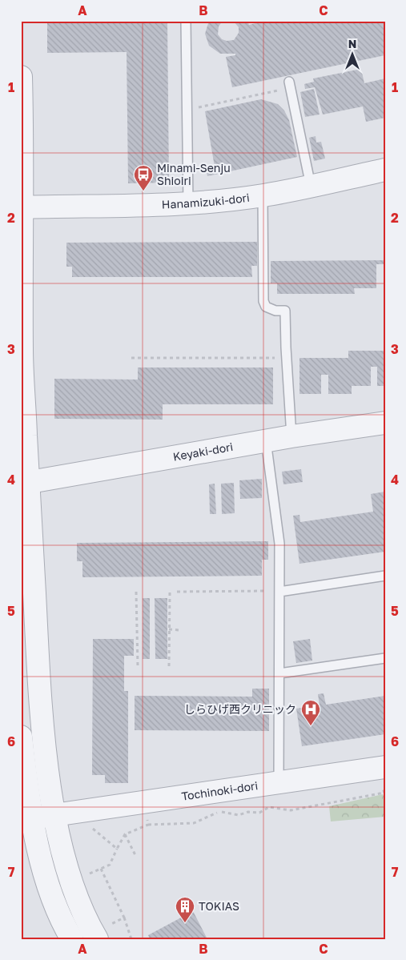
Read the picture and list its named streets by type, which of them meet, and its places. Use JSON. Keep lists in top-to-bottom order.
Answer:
{
  "streets": {
    "street": ["Hanamizuki-dori", "Keyaki-dori", "Tochinoki-dori"]
  },
  "places": {
    "bus stop": ["Minami-Senju Shioiri"],
    "hospital": ["しらひげ西クリニック"],
    "building": ["TOKIAS"]
  },
  "north": "top",
  "grid": {
    "columns": ["A", "B", "C"],
    "rows": [
      "1",
      "2",
      "3",
      "4",
      "5",
      "6",
      "7"
    ]
  }
}
